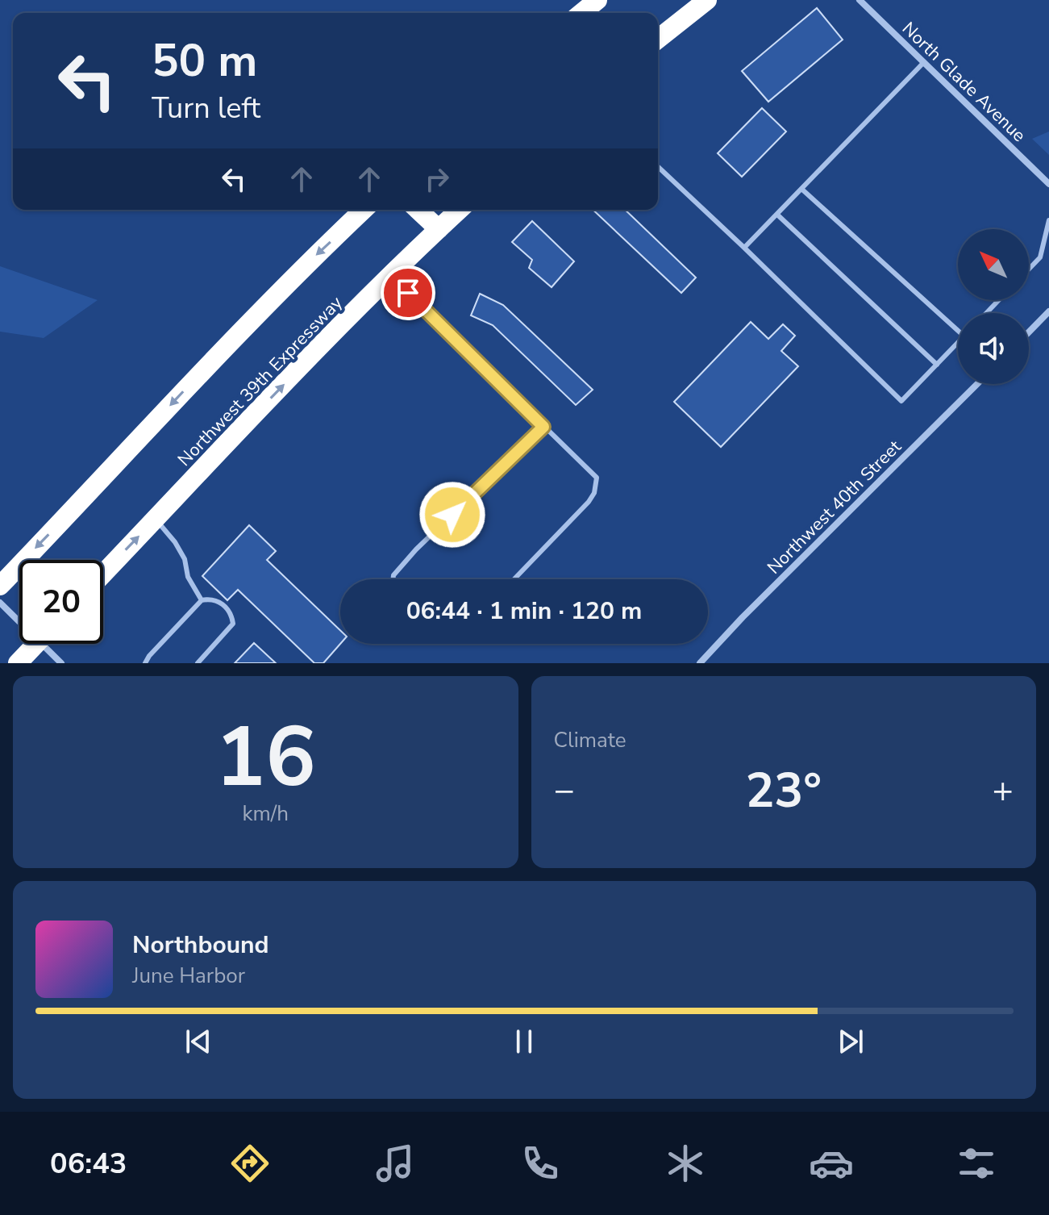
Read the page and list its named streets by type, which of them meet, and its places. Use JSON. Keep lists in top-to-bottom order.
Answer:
{
  "streets": {
    "highway": ["Northwest 39th Expressway"],
    "street": ["North Glade Avenue", "Northwest 40th Street"]
  },
  "north": "top left",
  "page": {
    "turn": ["50 m", "Turn left"],
    "limit": "20",
    "trip": "06:44 · 1 min · 120 m",
    "tile": [
      ["16", "km/h"],
      "Climate"
    ],
    "heat": ["−", "23°", "+"],
    "song": ["Northbound", "June Harbor"],
    "tabs": "06:43"
  }
}
